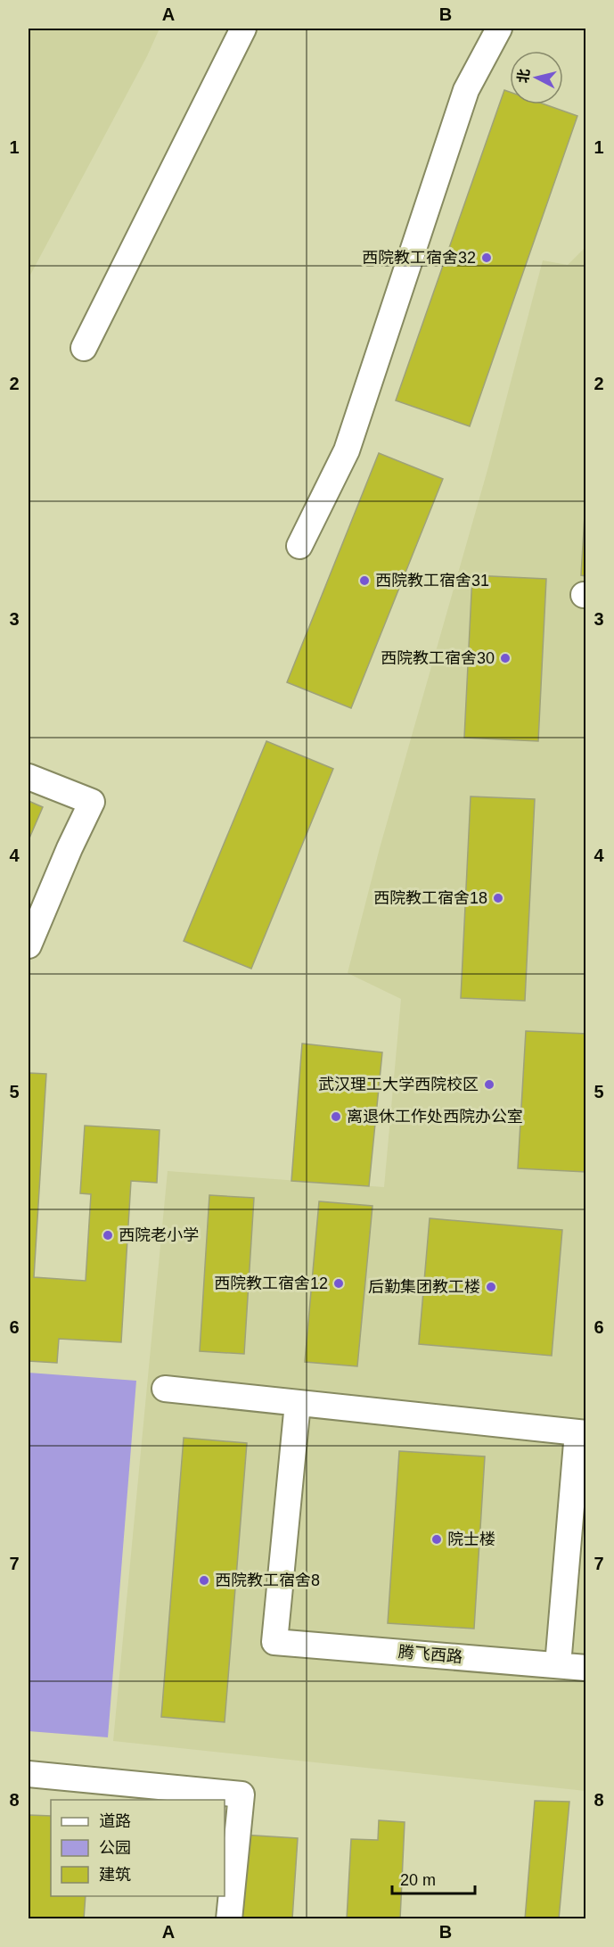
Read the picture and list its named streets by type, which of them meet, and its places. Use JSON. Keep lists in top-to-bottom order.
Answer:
{
  "streets": {
    "street": ["腾飞西路"]
  },
  "places": [
    "西院教工宿舍32",
    "西院教工宿舍31",
    "西院教工宿舍30",
    "西院教工宿舍18",
    "武汉理工大学西院校区",
    "离退休工作处西院办公室",
    "西院老小学",
    "西院教工宿舍12",
    "后勤集团教工楼",
    "院士楼",
    "西院教工宿舍8"
  ],
  "legend": ["道路", "公园", "建筑"],
  "scale_bar": "20 m",
  "north": "left",
  "grid": {
    "columns": ["A", "B"],
    "rows": [
      "1",
      "2",
      "3",
      "4",
      "5",
      "6",
      "7",
      "8"
    ]
  }
}
